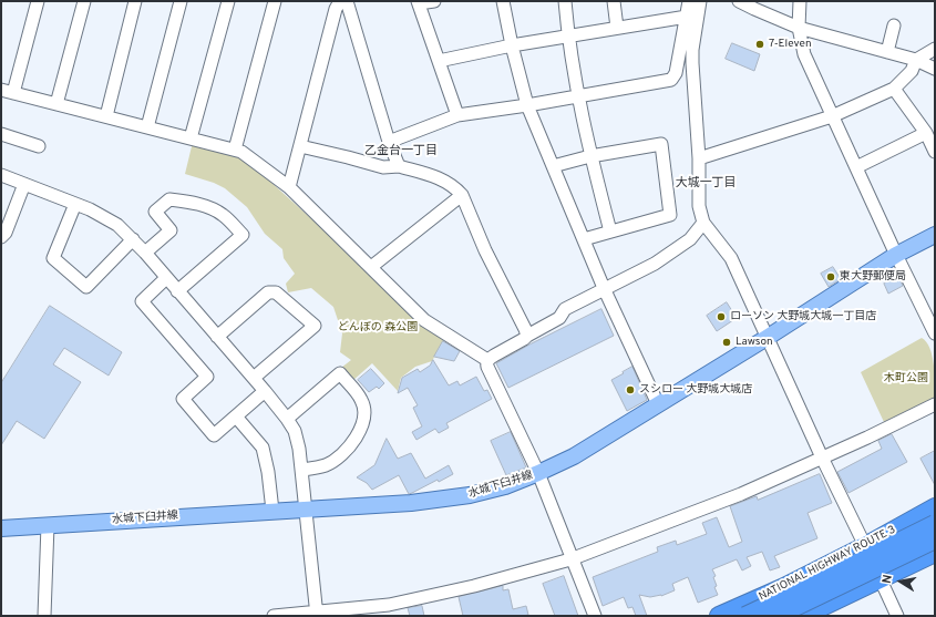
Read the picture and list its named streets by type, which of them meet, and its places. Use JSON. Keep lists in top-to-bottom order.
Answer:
{
  "streets": {
    "highway": ["NATIONAL HIGHWAY ROUTE 3"],
    "main road": ["水城下臼井線"]
  },
  "districts": ["乙金台一丁目", "大城一丁目"],
  "parks": ["どんぽの 森公園", "木町公園"],
  "places": [
    "7-Eleven",
    "東大野郵便局",
    "ローソン 大野城大城一丁目店",
    "Lawson",
    "スシロー 大野城大城店"
  ],
  "north": "left"
}
